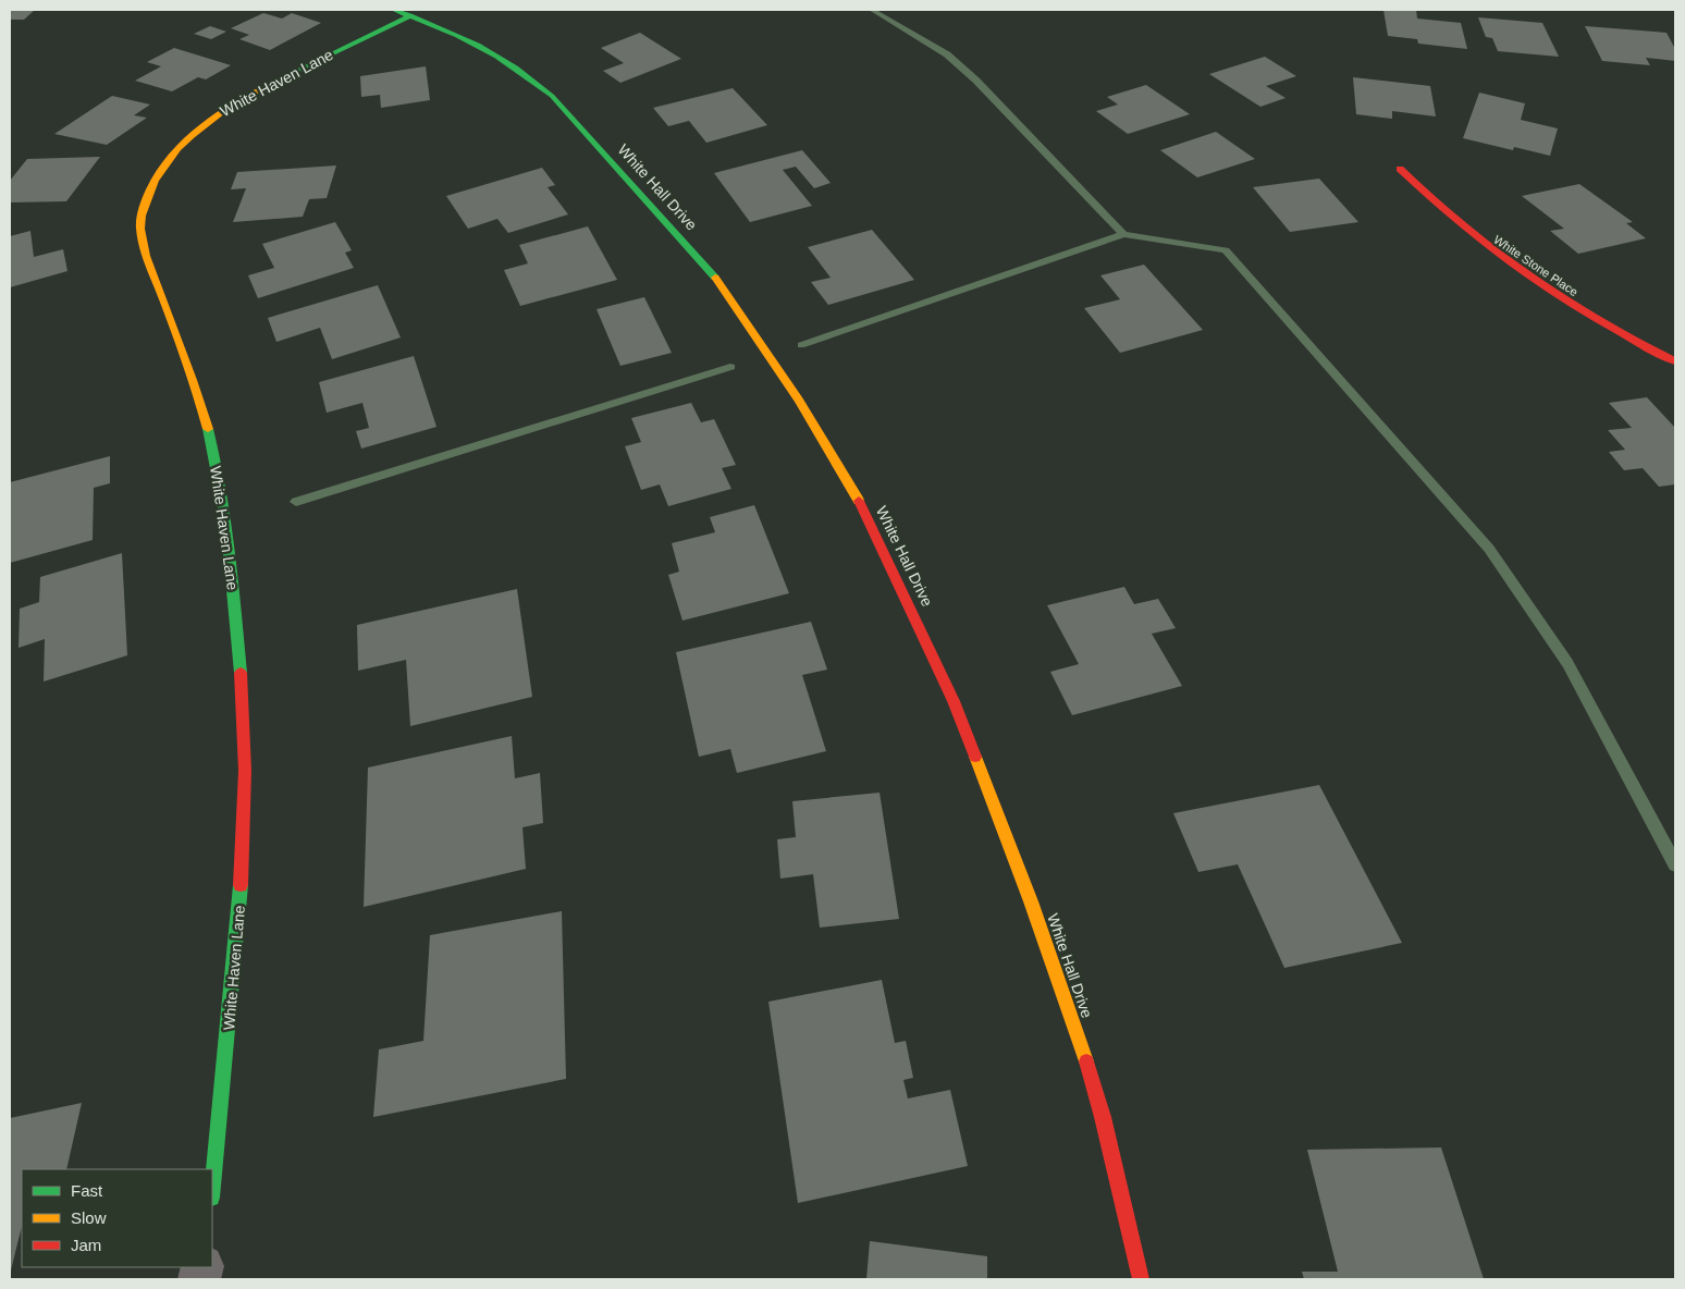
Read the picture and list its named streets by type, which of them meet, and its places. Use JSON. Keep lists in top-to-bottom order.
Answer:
{
  "streets": {
    "street": ["White Haven Lane", "White Hall Drive", "White Stone Place"]
  },
  "crossings": [
    ["White Haven Lane", "White Hall Drive"]
  ],
  "legend": ["Fast", "Slow", "Jam"]
}
